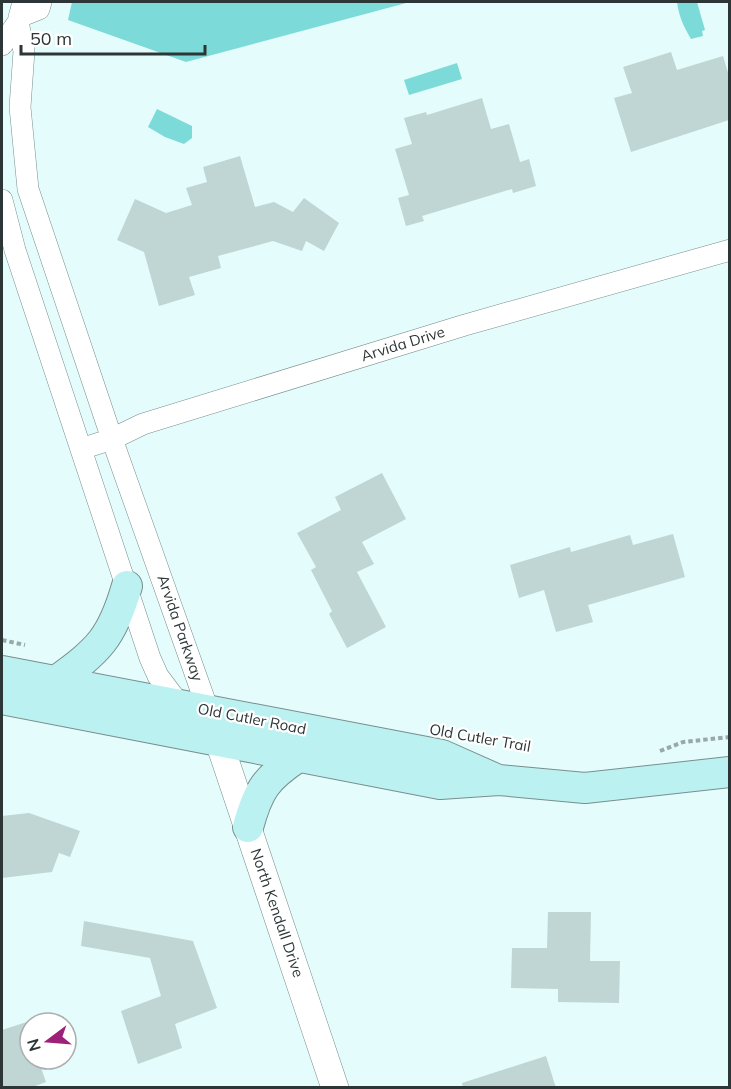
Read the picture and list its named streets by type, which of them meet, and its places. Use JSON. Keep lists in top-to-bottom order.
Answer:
{
  "streets": {
    "main road": ["Old Cutler Road"],
    "street": ["Arvida Drive", "Arvida Parkway", "North Kendall Drive"]
  },
  "crossings": [
    ["Arvida Drive", "Arvida Parkway"],
    ["Arvida Parkway", "Old Cutler Road"],
    ["Arvida Parkway", "North Kendall Drive"],
    ["Old Cutler Road", "North Kendall Drive"]
  ],
  "scale_bar": "50 m",
  "north": "left"
}
